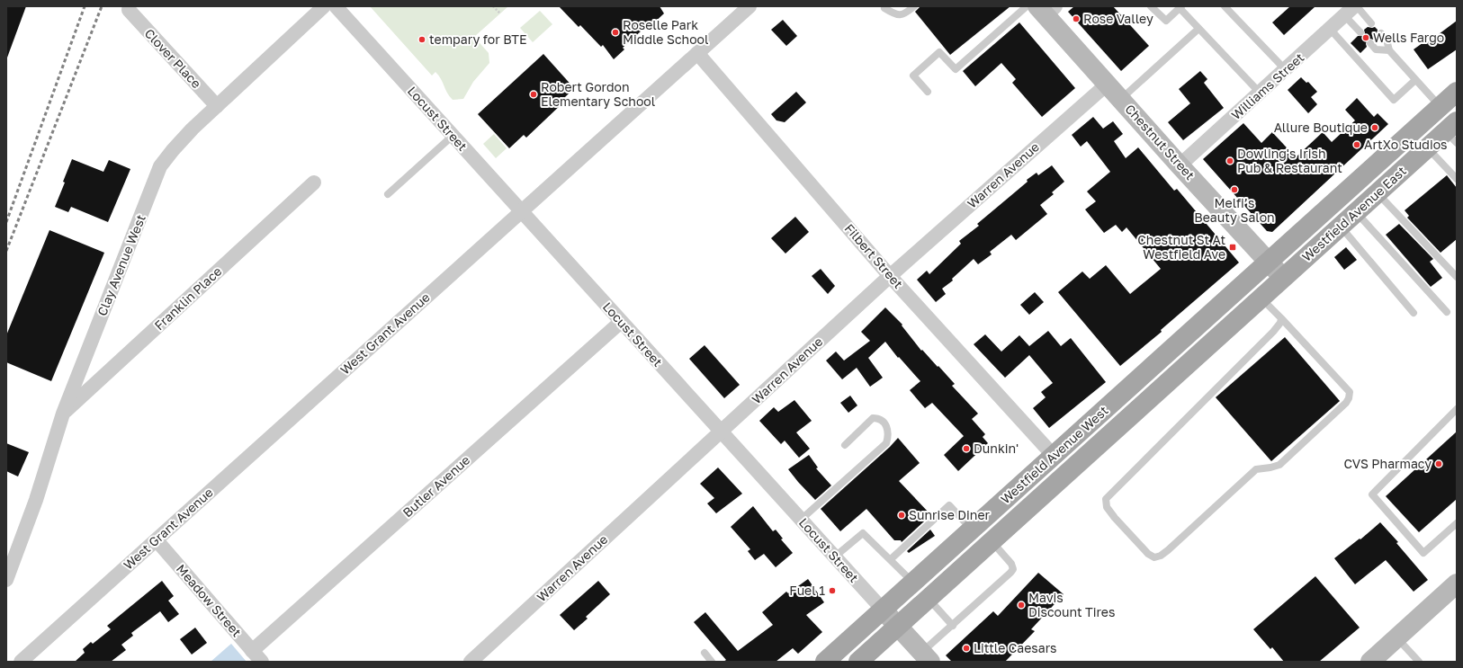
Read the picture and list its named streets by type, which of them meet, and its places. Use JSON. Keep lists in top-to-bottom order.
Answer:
{
  "streets": {
    "main road": ["Westfield Avenue East", "Westfield Avenue West"],
    "street": [
      "Clover Place",
      "Williams Street",
      "Locust Street",
      "Chestnut Street",
      "Warren Avenue",
      "Filbert Street",
      "Clay Avenue West",
      "Franklin Place",
      "West Grant Avenue",
      "Butler Avenue",
      "Meadow Street"
    ]
  },
  "crossings": [
    ["Clover Place", "Clay Avenue West"],
    ["Williams Street", "Chestnut Street"],
    ["Locust Street", "Warren Avenue"],
    ["Locust Street", "West Grant Avenue"],
    ["Locust Street", "Westfield Avenue West"],
    ["Locust Street", "Butler Avenue"],
    ["Chestnut Street", "Warren Avenue"],
    ["Chestnut Street", "Westfield Avenue East"],
    ["Chestnut Street", "Westfield Avenue West"],
    ["Warren Avenue", "Filbert Street"],
    ["Westfield Avenue East", "Westfield Avenue West"],
    ["Filbert Street", "West Grant Avenue"],
    ["Filbert Street", "Westfield Avenue West"],
    ["Clay Avenue West", "Franklin Place"],
    ["West Grant Avenue", "Meadow Street"],
    ["Butler Avenue", "Meadow Street"]
  ],
  "places": {
    "other": [
      "Rose Valley",
      "Roselle Park Middle School",
      "Wells Fargo",
      "tempary for BTE",
      "Robert Gordon Elementary School",
      "Allure Boutique",
      "ArtXo Studios",
      "Dowling's Irish Pub & Restaurant",
      "Melfi’s Beauty Salon",
      "Dunkin'",
      "CVS Pharmacy",
      "Sunrise Diner",
      "Fuel 1",
      "Mavis Discount Tires",
      "Little Caesars"
    ],
    "transit": ["Chestnut St At Westfield Ave"]
  }
}
